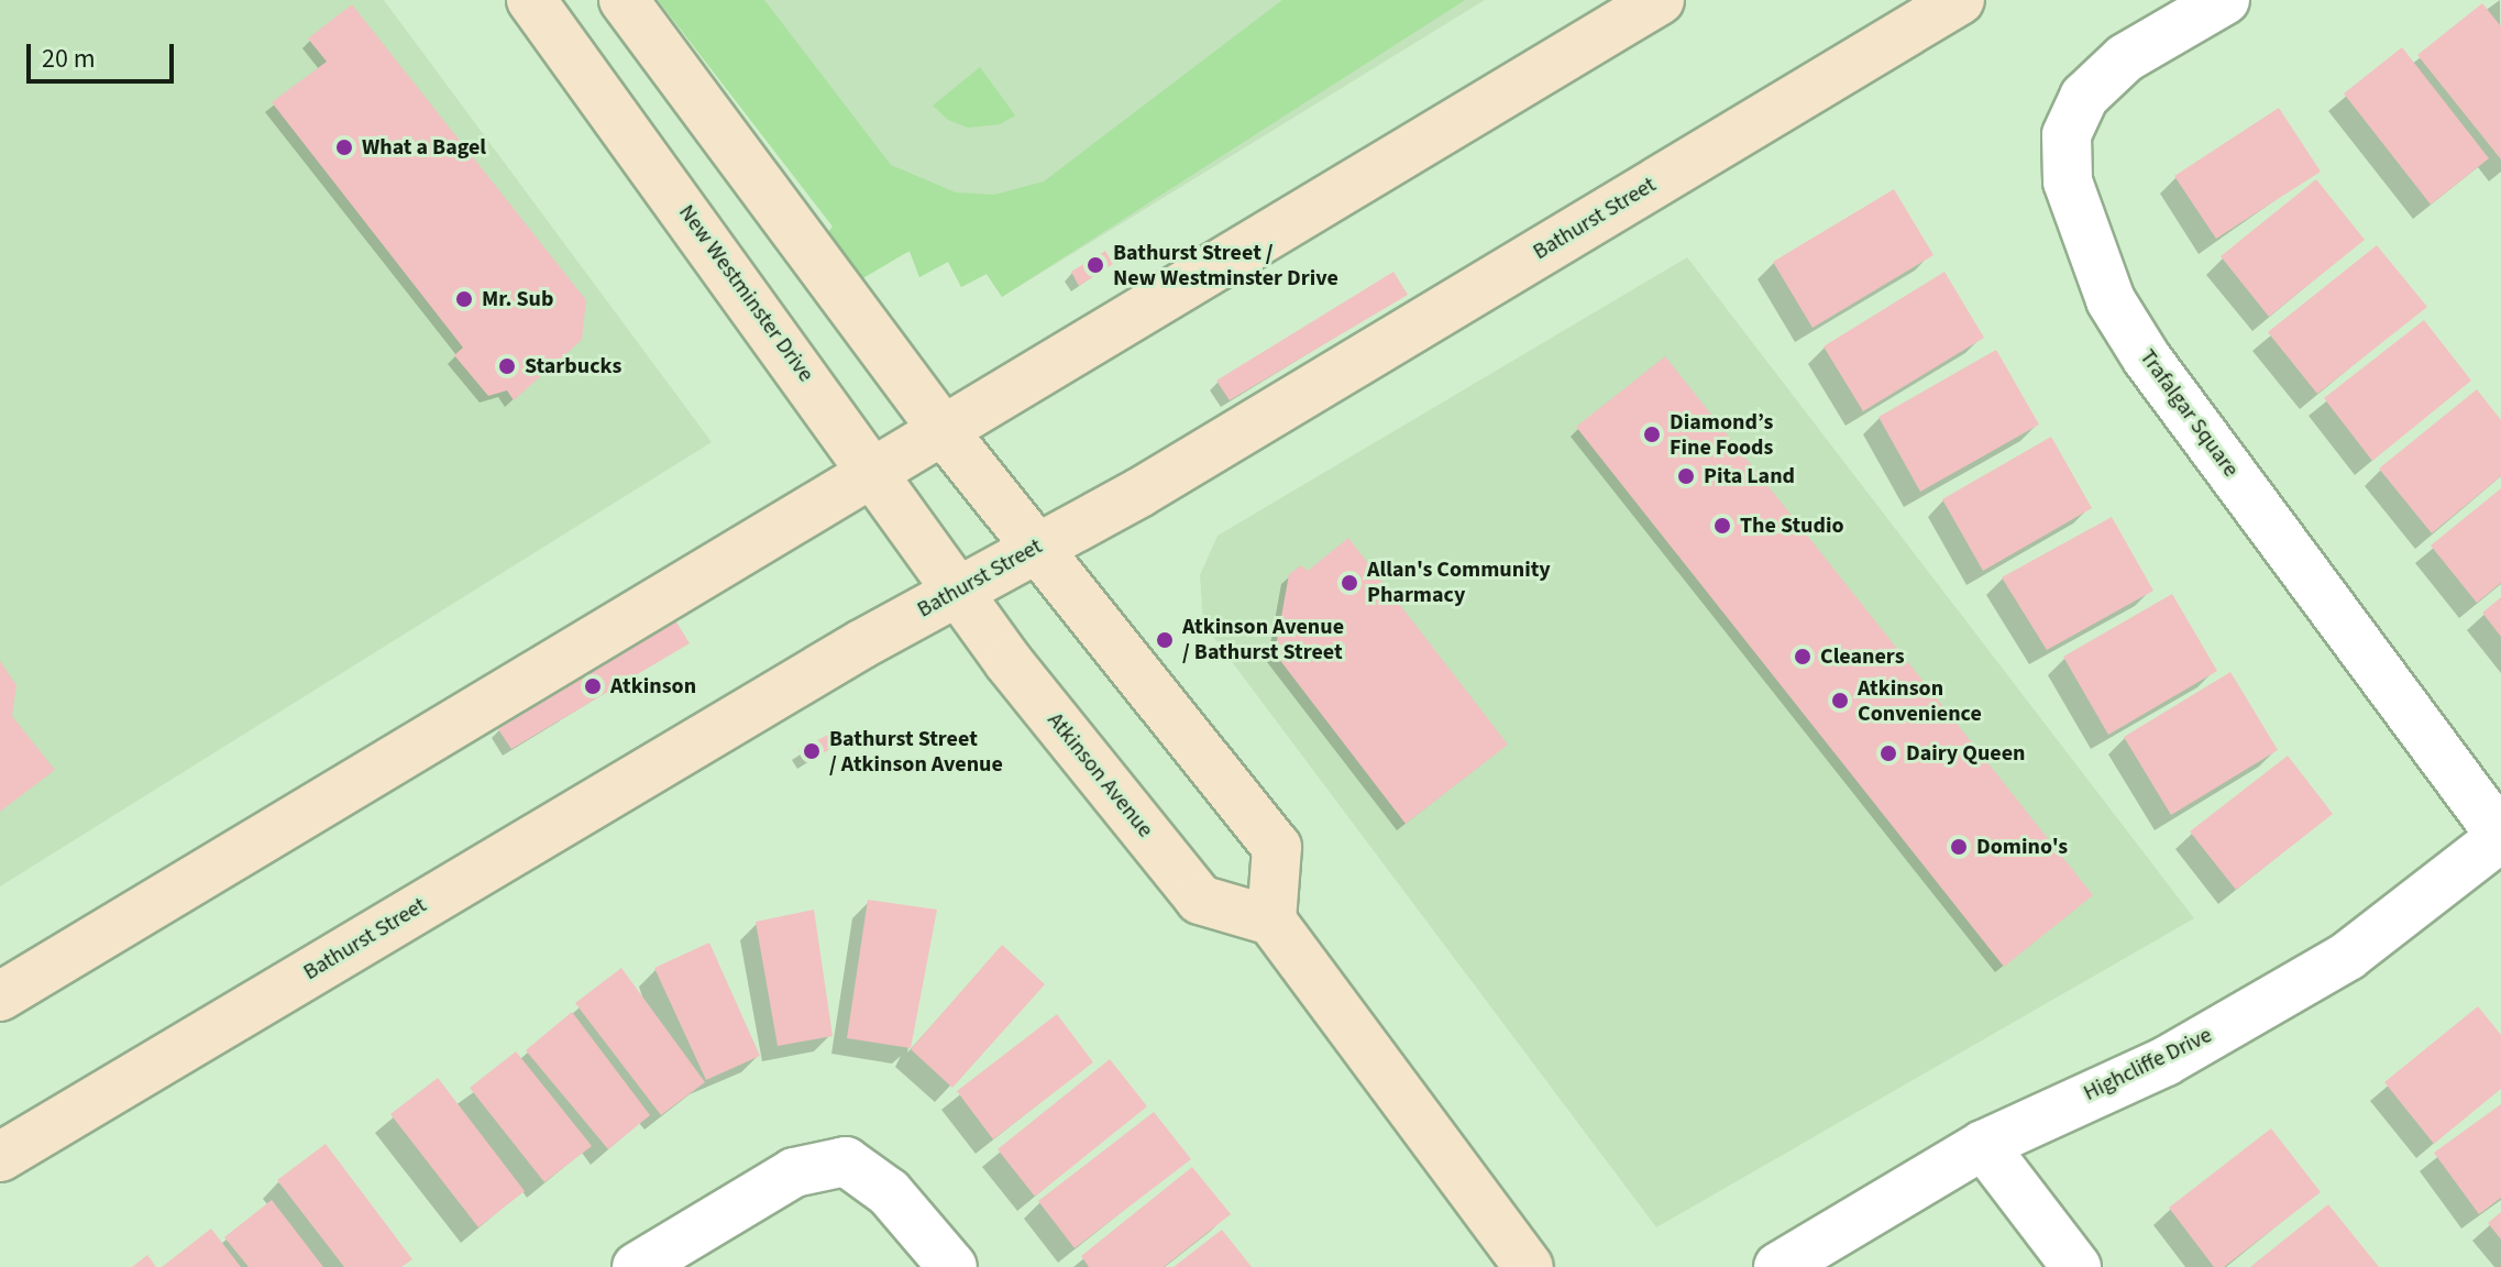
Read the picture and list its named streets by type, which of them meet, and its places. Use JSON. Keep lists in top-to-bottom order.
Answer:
{
  "streets": {
    "main road": ["Bathurst Street", "New Westminster Drive", "Atkinson Avenue"],
    "street": ["Trafalgar Square", "Highcliffe Drive"]
  },
  "crossings": [
    ["Bathurst Street", "New Westminster Drive"],
    ["Bathurst Street", "Atkinson Avenue"],
    ["New Westminster Drive", "Atkinson Avenue"],
    ["Trafalgar Square", "Highcliffe Drive"]
  ],
  "places": [
    "What a Bagel",
    "Bathurst Street / New Westminster Drive",
    "Mr. Sub",
    "Starbucks",
    "Diamond’s Fine Foods",
    "Pita Land",
    "The Studio",
    "Allan's Community Pharmacy",
    "Atkinson Avenue / Bathurst Street",
    "Cleaners",
    "Atkinson",
    "Atkinson Convenience",
    "Bathurst Street / Atkinson Avenue",
    "Dairy Queen",
    "Domino's"
  ],
  "scale_bar": "20 m"
}
